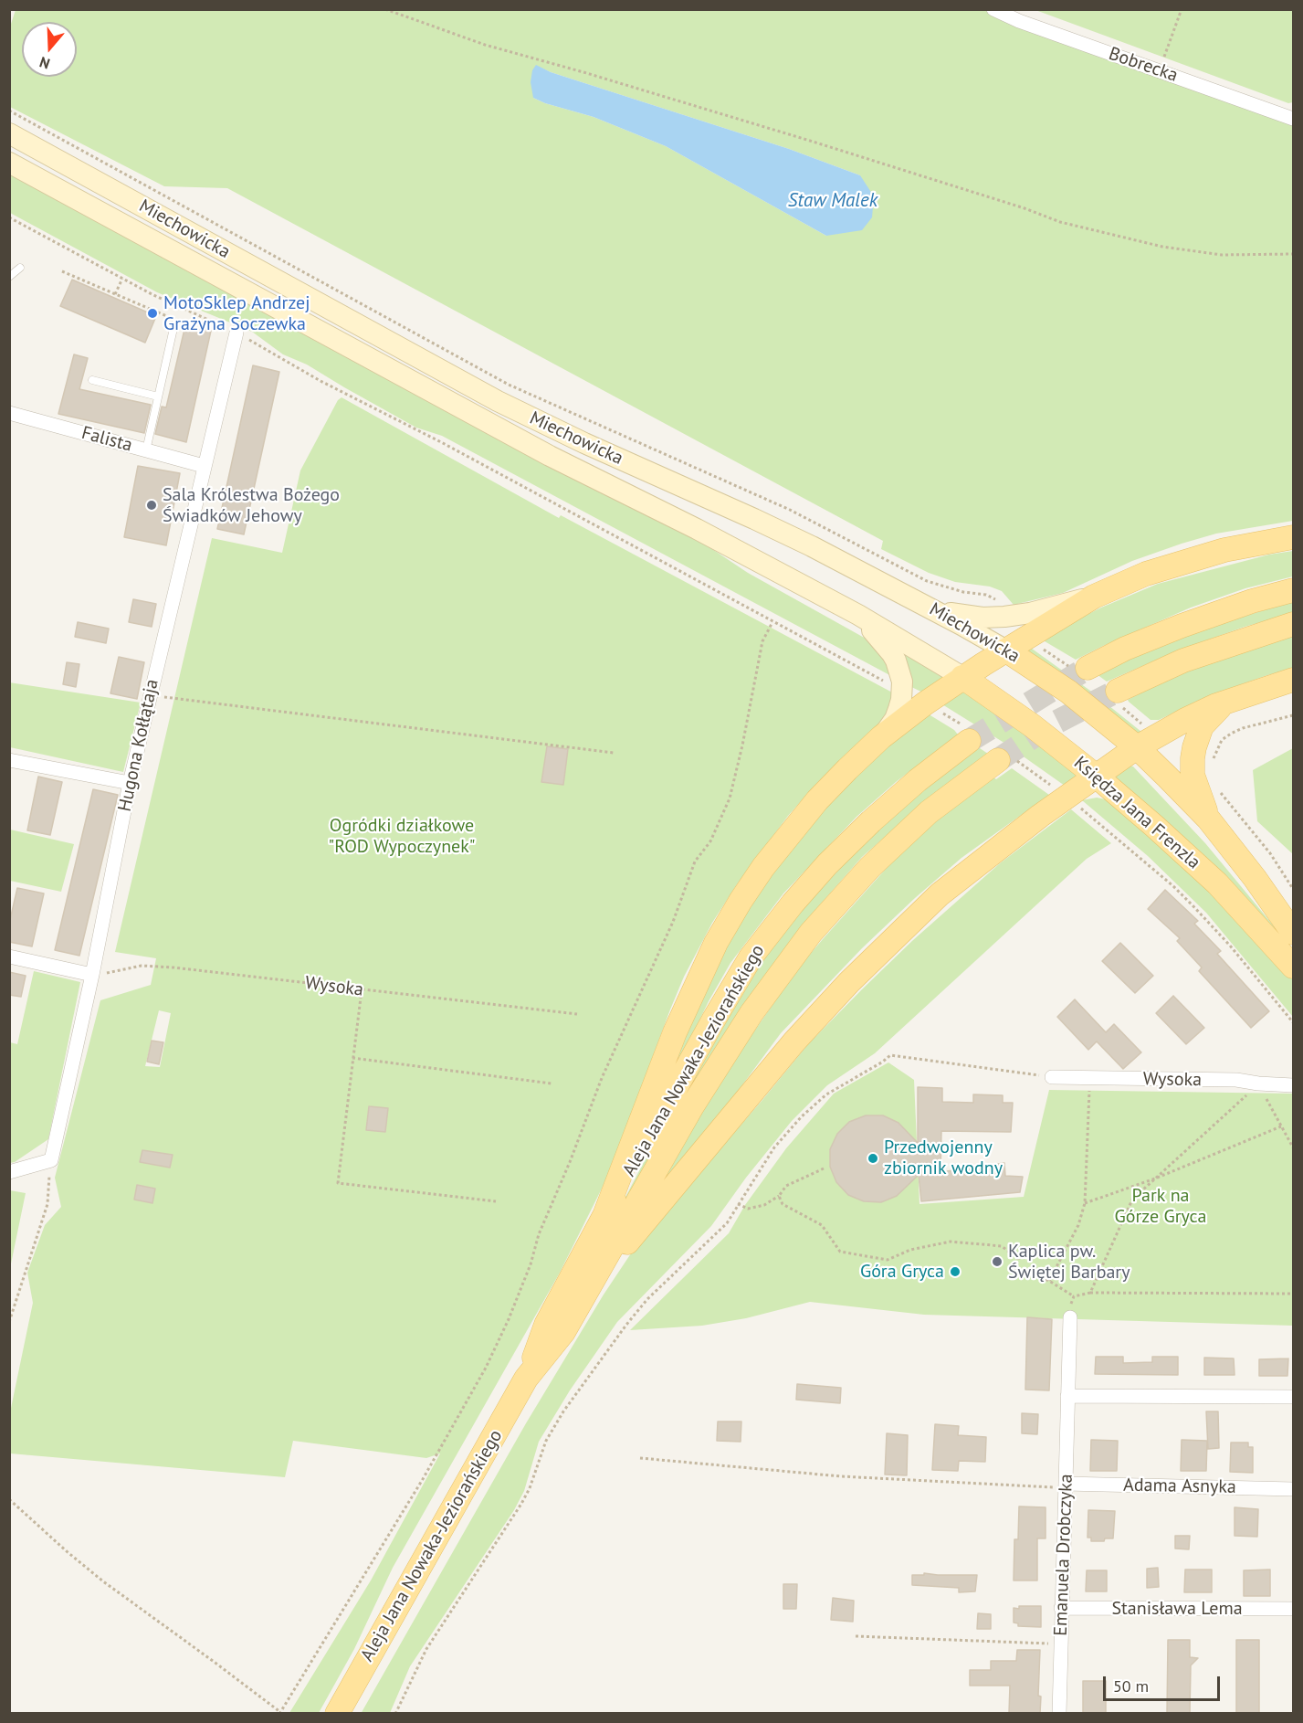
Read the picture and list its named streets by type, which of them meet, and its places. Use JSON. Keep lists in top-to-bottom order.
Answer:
{
  "streets": {
    "main road": ["Miechowicka", "Księdza Jana Frenzla", "Aleja Jana Nowaka-Jeziorańskiego"],
    "street": [
      "Bobrecka",
      "Falista",
      "Hugona Kołłątaja",
      "Wysoka",
      "Adama Asnyka",
      "Emanuela Drobczyka",
      "Stanisława Lema"
    ]
  },
  "crossings": [
    ["Miechowicka", "Księdza Jana Frenzla"],
    ["Falista", "Hugona Kołłątaja"],
    ["Hugona Kołłątaja", "Wysoka"],
    ["Adama Asnyka", "Emanuela Drobczyka"],
    ["Emanuela Drobczyka", "Stanisława Lema"]
  ],
  "water": ["Staw Malek"],
  "parks": ["Ogródki działkowe \"ROD Wypoczynek\"", "Park na Górze Gryca"],
  "places": [
    "MotoSklep Andrzej Grażyna Soczewka",
    "Sala Królestwa Bożego Świadków Jehowy",
    "Przedwojenny zbiornik wodny",
    "Kaplica pw. Świętej Barbary",
    "Góra Gryca"
  ],
  "scale_bar": "50 m",
  "north": "bottom"
}
